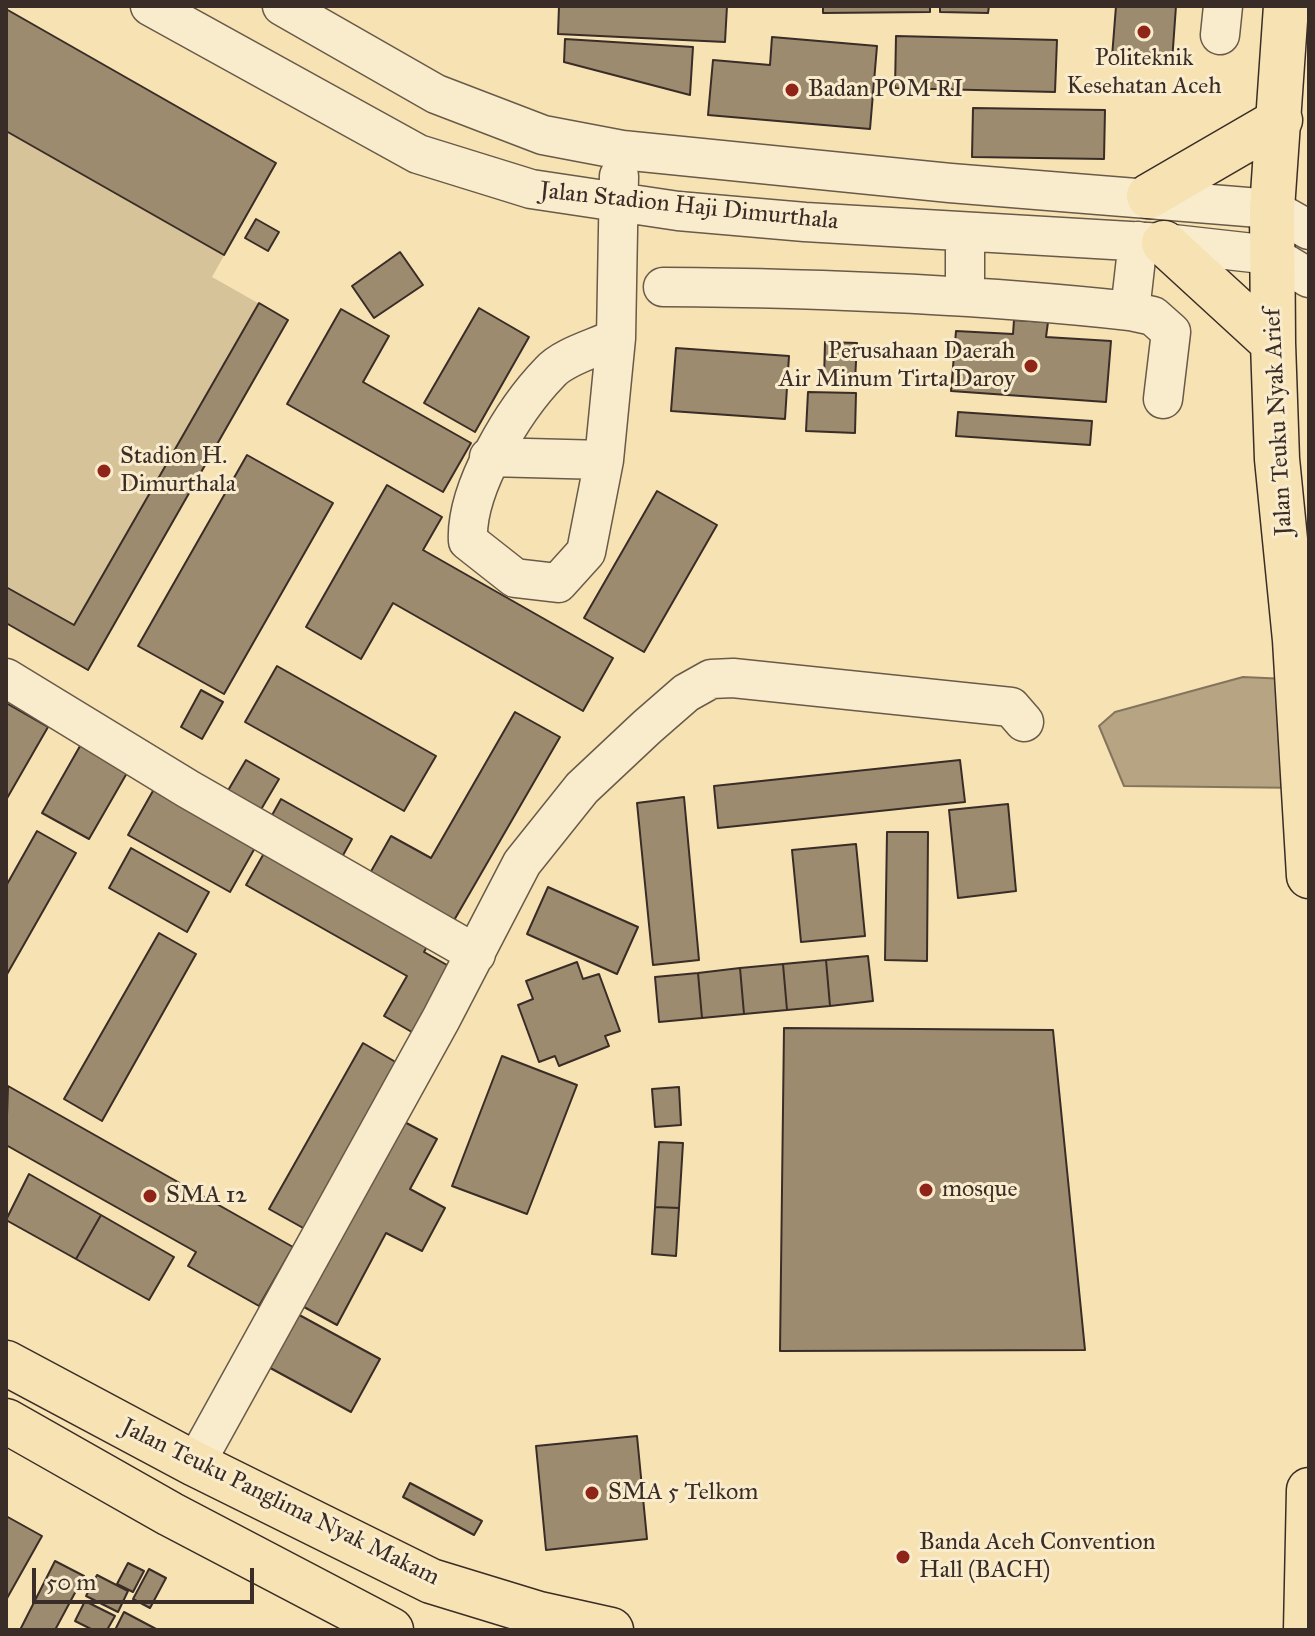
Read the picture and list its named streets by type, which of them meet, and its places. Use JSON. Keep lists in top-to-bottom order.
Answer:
{
  "streets": {
    "main road": ["Jalan Teuku Nyak Arief", "Jalan Teuku Panglima Nyak Makam"],
    "street": ["Jalan Stadion Haji Dimurthala"]
  },
  "crossings": [
    ["Jalan Stadion Haji Dimurthala", "Jalan Teuku Nyak Arief"]
  ],
  "places": [
    "Politeknik Kesehatan Aceh",
    "Badan POM RI",
    "Perusahaan Daerah Air Minum Tirta Daroy",
    "Stadion H. Dimurthala",
    "mosque",
    "SMA 12",
    "SMA 5 Telkom",
    "Banda Aceh Convention Hall (BACH)"
  ],
  "scale_bar": "50 m"
}
